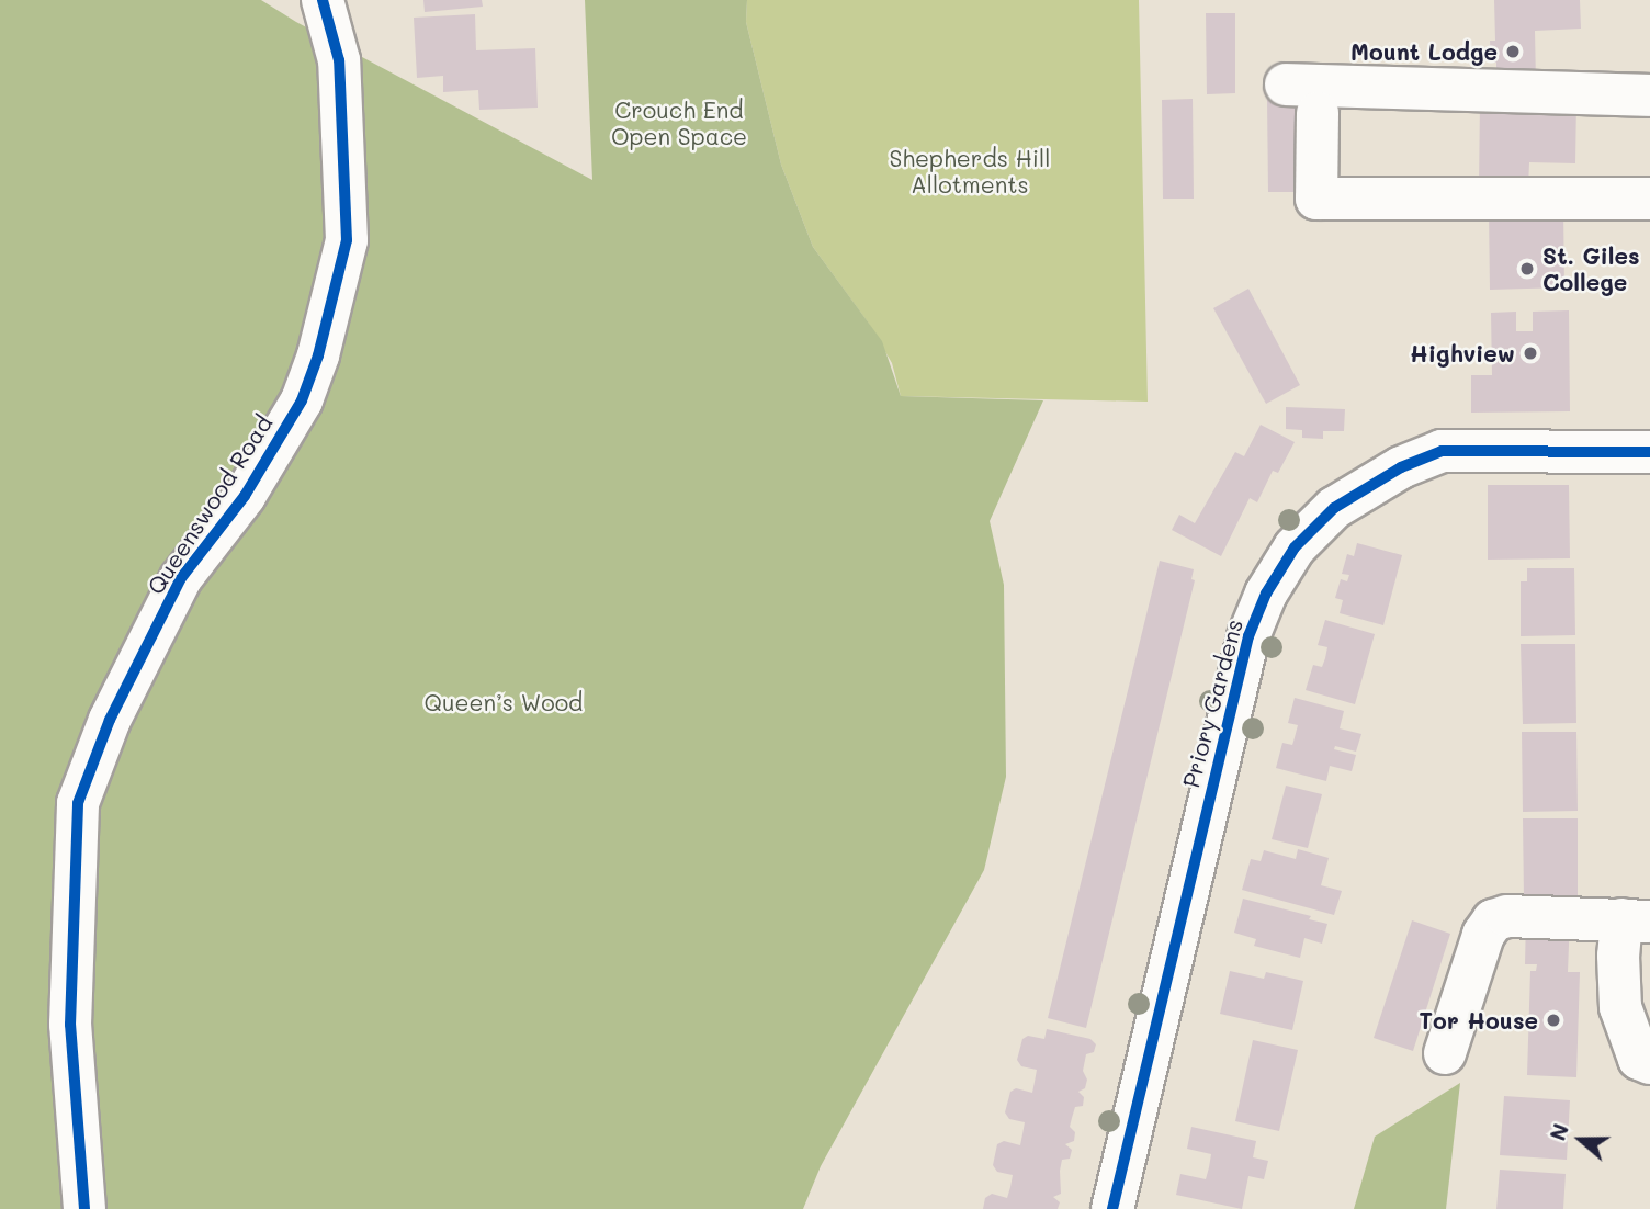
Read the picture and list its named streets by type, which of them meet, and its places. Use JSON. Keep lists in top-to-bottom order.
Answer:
{
  "streets": {
    "street": ["Queenswood Road", "Priory Gardens"]
  },
  "parks": ["Crouch End Open Space", "Shepherds Hill Allotments", "Queen’s Wood"],
  "places": [
    "Mount Lodge",
    "St. Giles College",
    "Highview",
    "Tor House"
  ],
  "north": "left"
}
